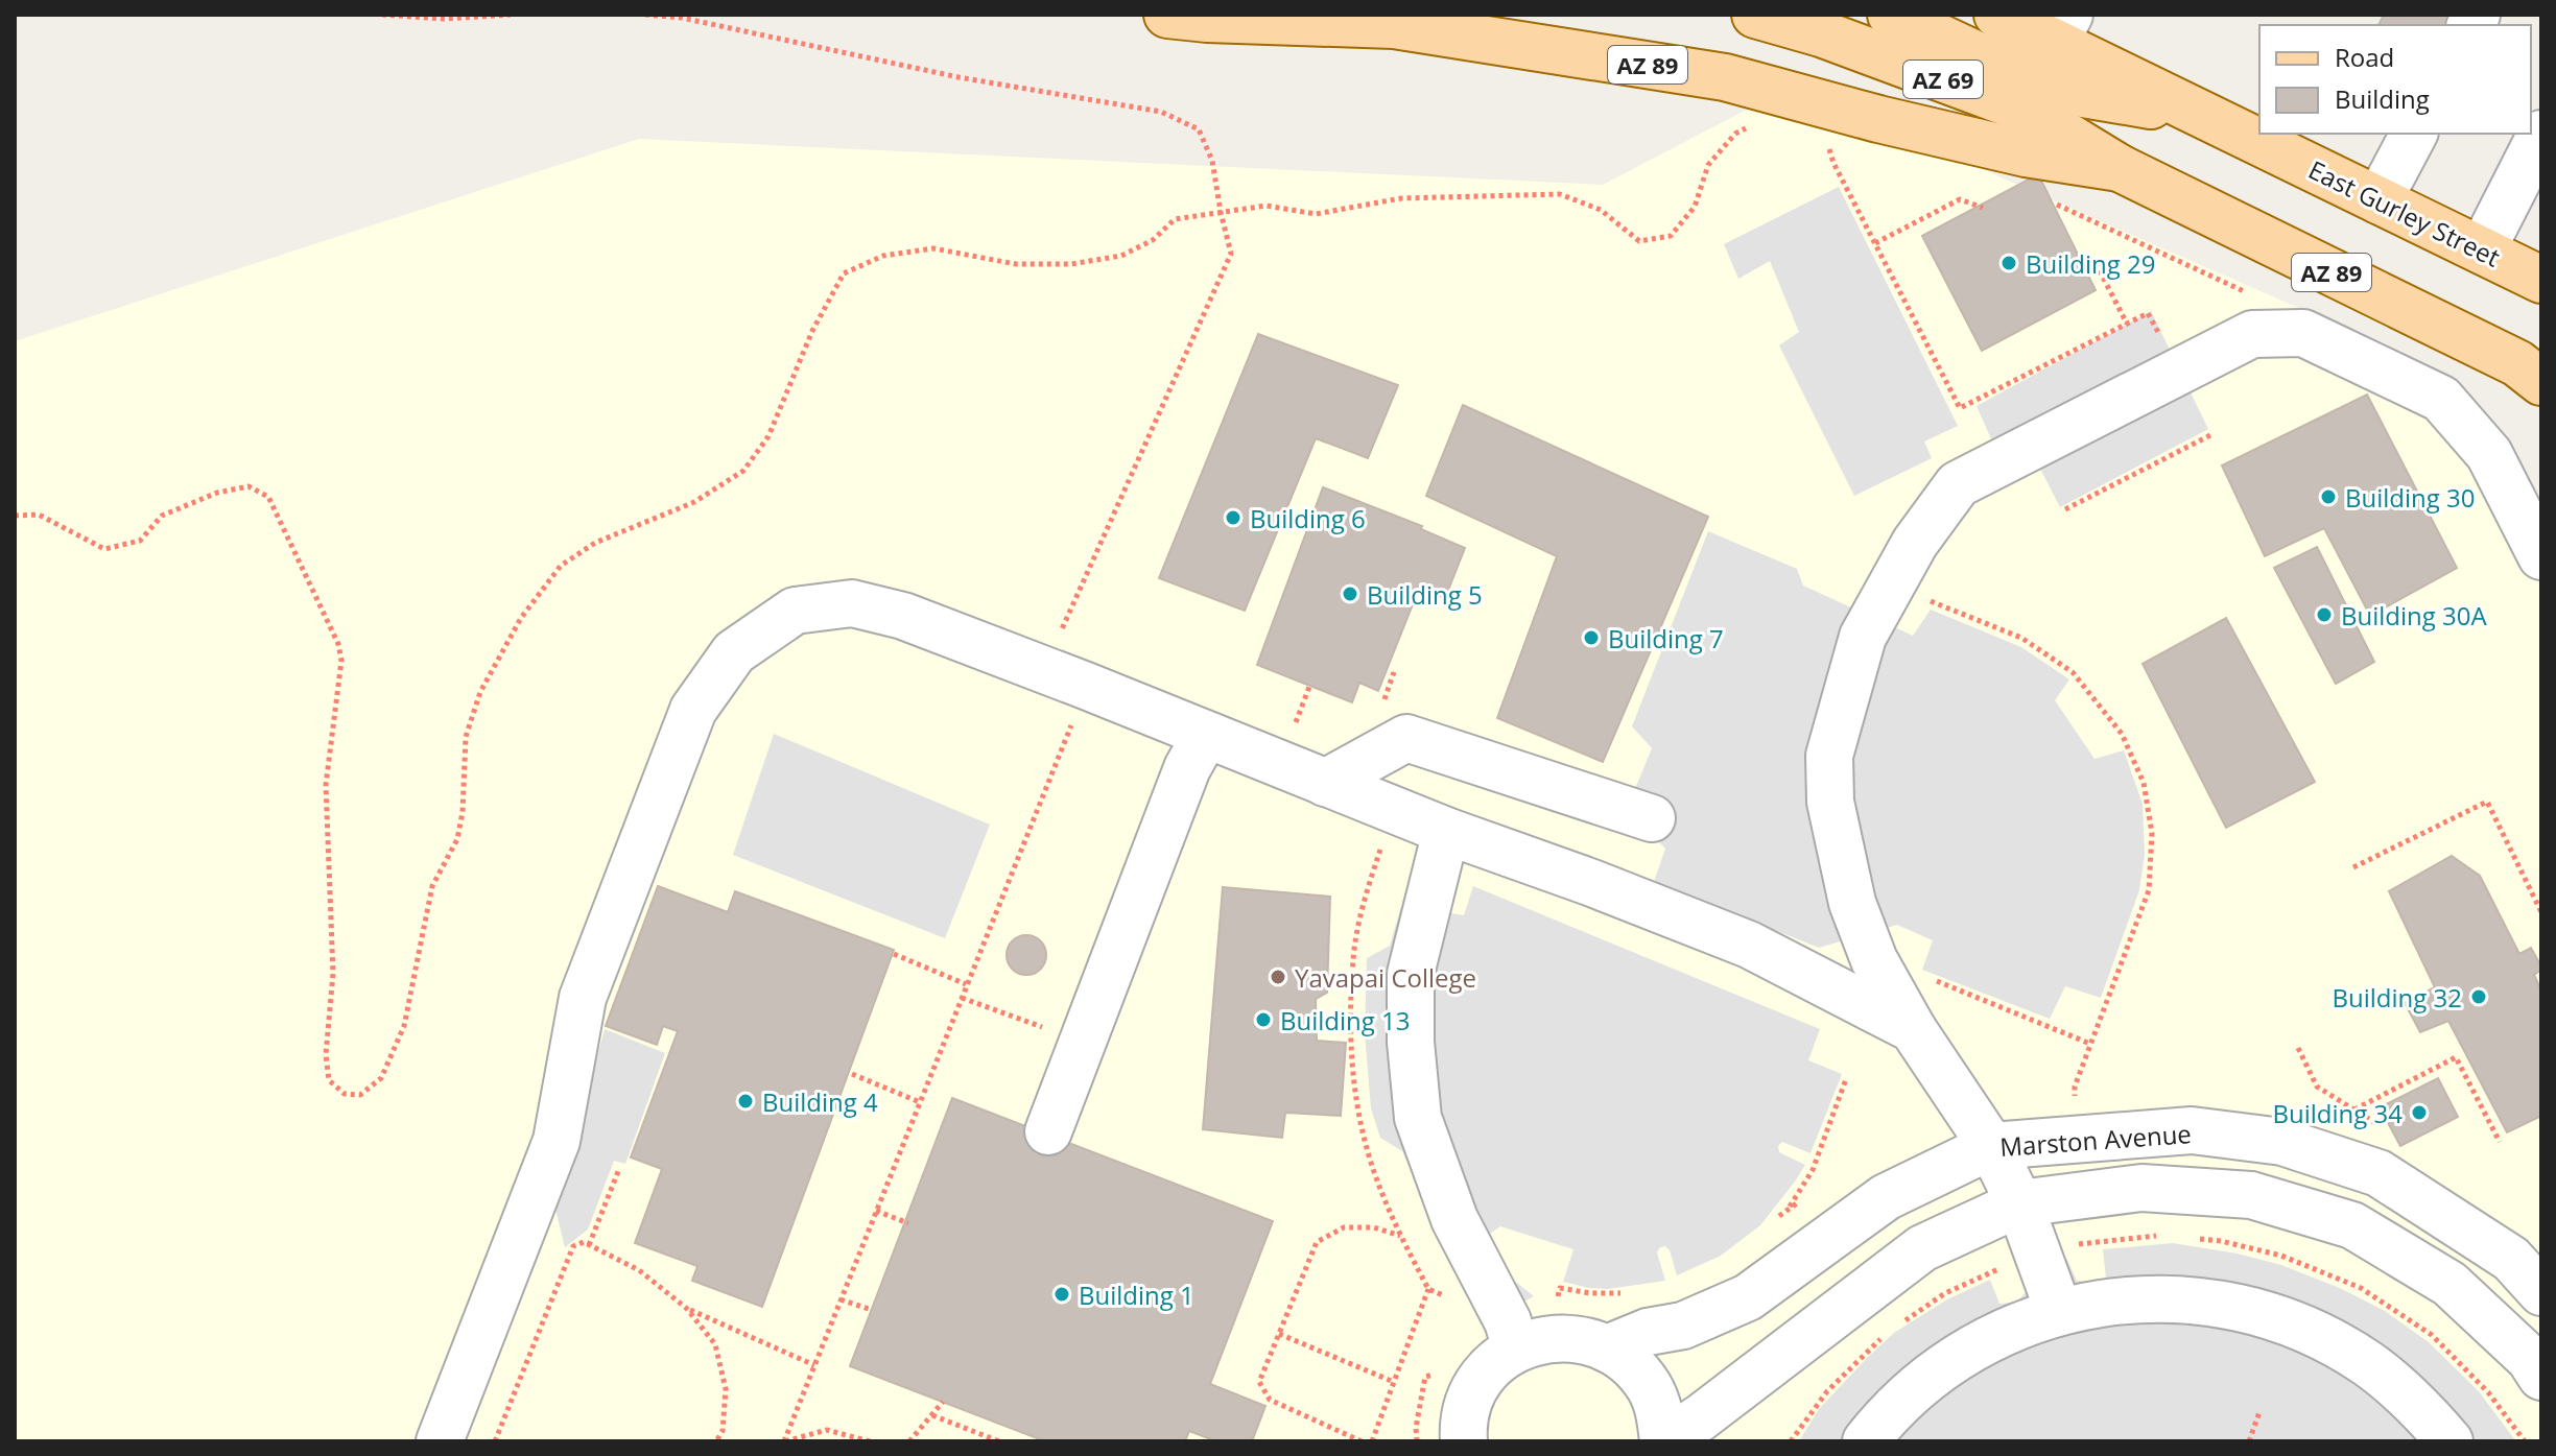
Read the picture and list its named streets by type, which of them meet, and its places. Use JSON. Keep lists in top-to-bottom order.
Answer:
{
  "streets": {
    "main road": ["AZ 89", "AZ 69", "East Gurley Street"],
    "street": ["Marston Avenue"]
  },
  "crossings": [
    ["AZ 89", "AZ 69"]
  ],
  "places": [
    "Building 29",
    "Building 30",
    "Building 6",
    "Building 5",
    "Building 30A",
    "Building 7",
    "Yavapai College",
    "Building 32",
    "Building 13",
    "Building 4",
    "Building 34",
    "Building 1"
  ],
  "legend": ["Road", "Building"]
}
